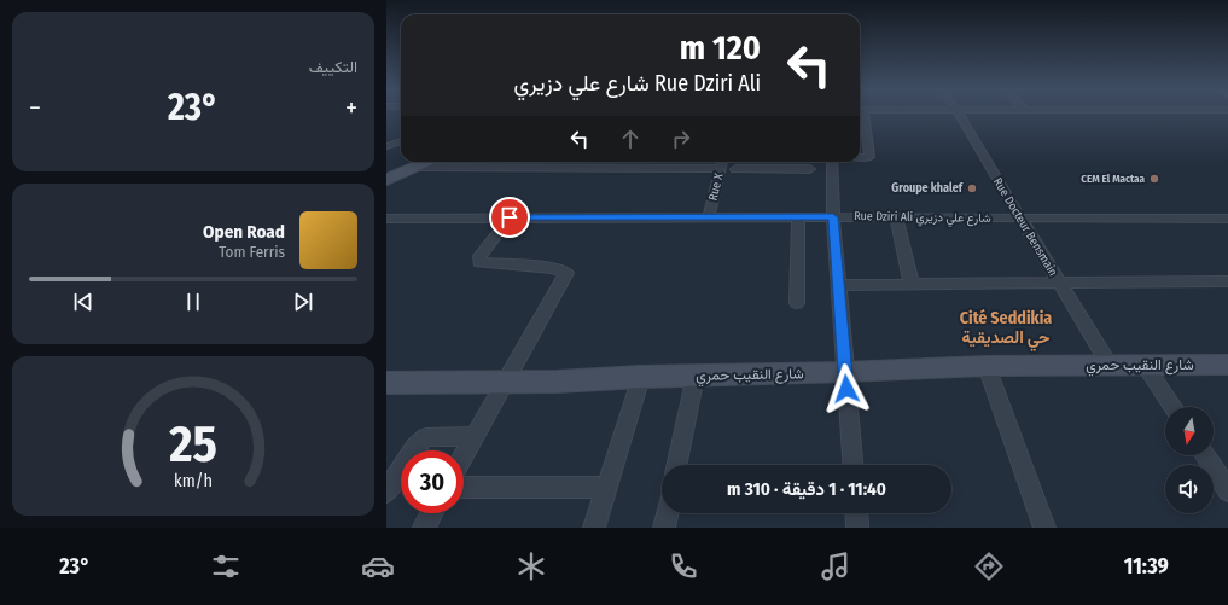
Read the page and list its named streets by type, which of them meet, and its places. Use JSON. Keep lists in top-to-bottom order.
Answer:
{
  "streets": {
    "main road": ["شارع النقيب حمري"],
    "street": ["Rue X", "Rue Dziri Ali شارع علي دزيري", "Rue Docteur Bensmain"]
  },
  "crossings": [
    ["Rue X", "Rue Dziri Ali شارع علي دزيري"],
    ["Rue Dziri Ali شارع علي دزيري", "Rue Docteur Bensmain"],
    ["Rue Docteur Bensmain", "شارع النقيب حمري"]
  ],
  "districts": ["Cité Seddikia حي الصديقية"],
  "places": ["CEM El Mactaa", "Groupe khalef"],
  "north": "bottom",
  "page": {
    "tile": "التكييف",
    "turn": ["120 m", "Rue Dziri Ali شارع علي دزيري"],
    "heat": ["−", "23°", "+"],
    "song": ["Open Road", "Tom Ferris"],
    "limit": "30",
    "trip": "11:40 · 1 دقيقة · 310 m",
    "tabs": ["11:39", "23°"],
    "gauge": ["25", "km/h"]
  }
}
